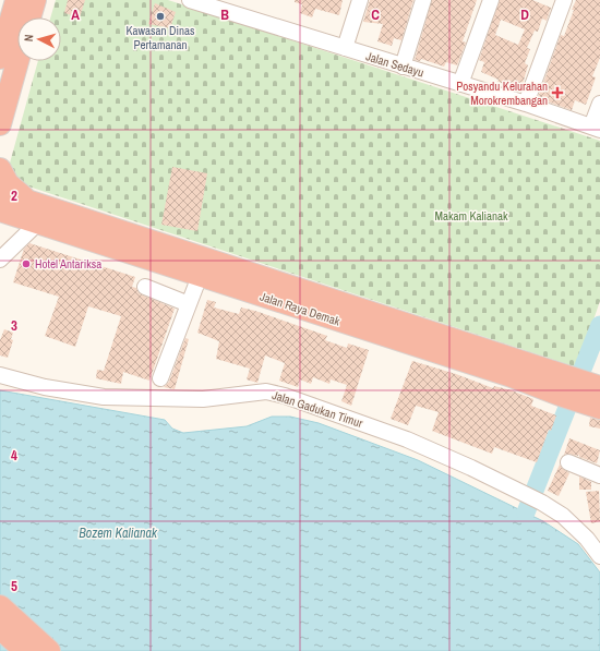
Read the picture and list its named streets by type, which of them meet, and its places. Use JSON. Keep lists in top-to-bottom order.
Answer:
{
  "streets": {
    "highway": ["Jalan Raya Demak"],
    "street": ["Jalan Sedayu", "Jalan Gadukan Timur"]
  },
  "water": ["Bozem Kalianak"],
  "parks": ["Makam Kalianak"],
  "places": {
    "other": ["Kawasan Dinas Pertamanan", "Hotel Antariksa"],
    "health": ["Posyandu Kelurahan Morokrembangan"]
  },
  "north": "left",
  "grid": {
    "columns": [
      "A",
      "B",
      "C",
      "D"
    ],
    "rows": [
      "2",
      "3",
      "4",
      "5"
    ]
  }
}
